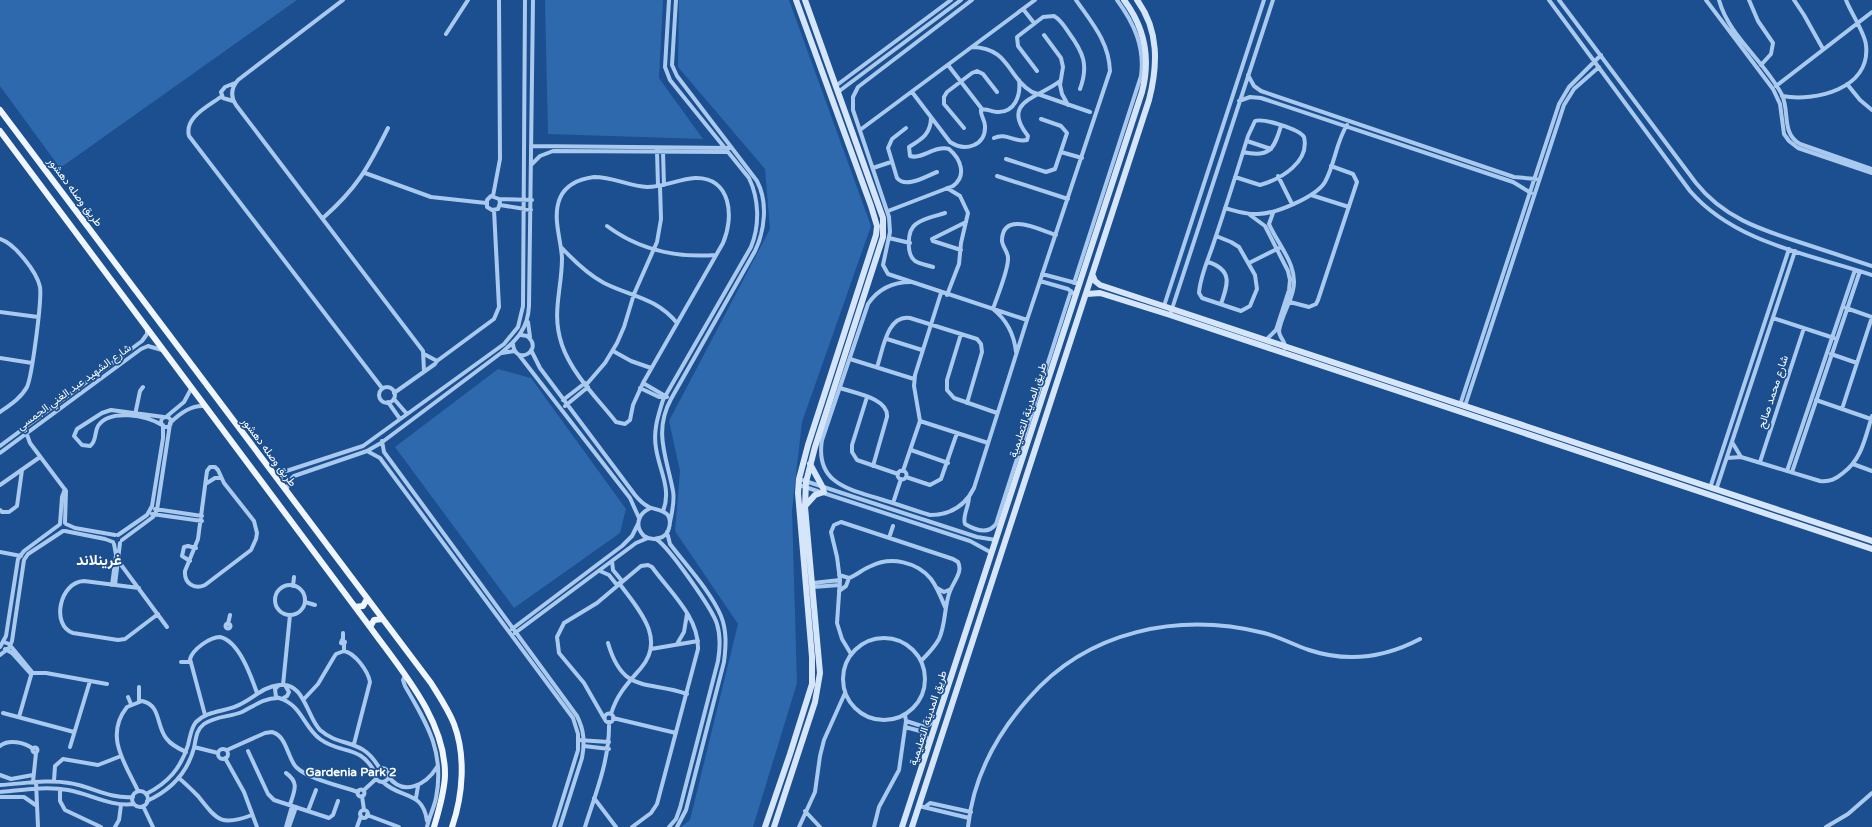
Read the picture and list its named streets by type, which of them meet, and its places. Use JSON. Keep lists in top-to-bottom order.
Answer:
{
  "streets": {
    "main road": ["طريق وصله دهشور"],
    "street": ["شارع الشهيد عبد الغني الجمسي", "شارع محمد صالح", "طريق المدينة التعليمية"]
  },
  "districts": ["غرينلاند", "Gardenia Park 2"]
}
